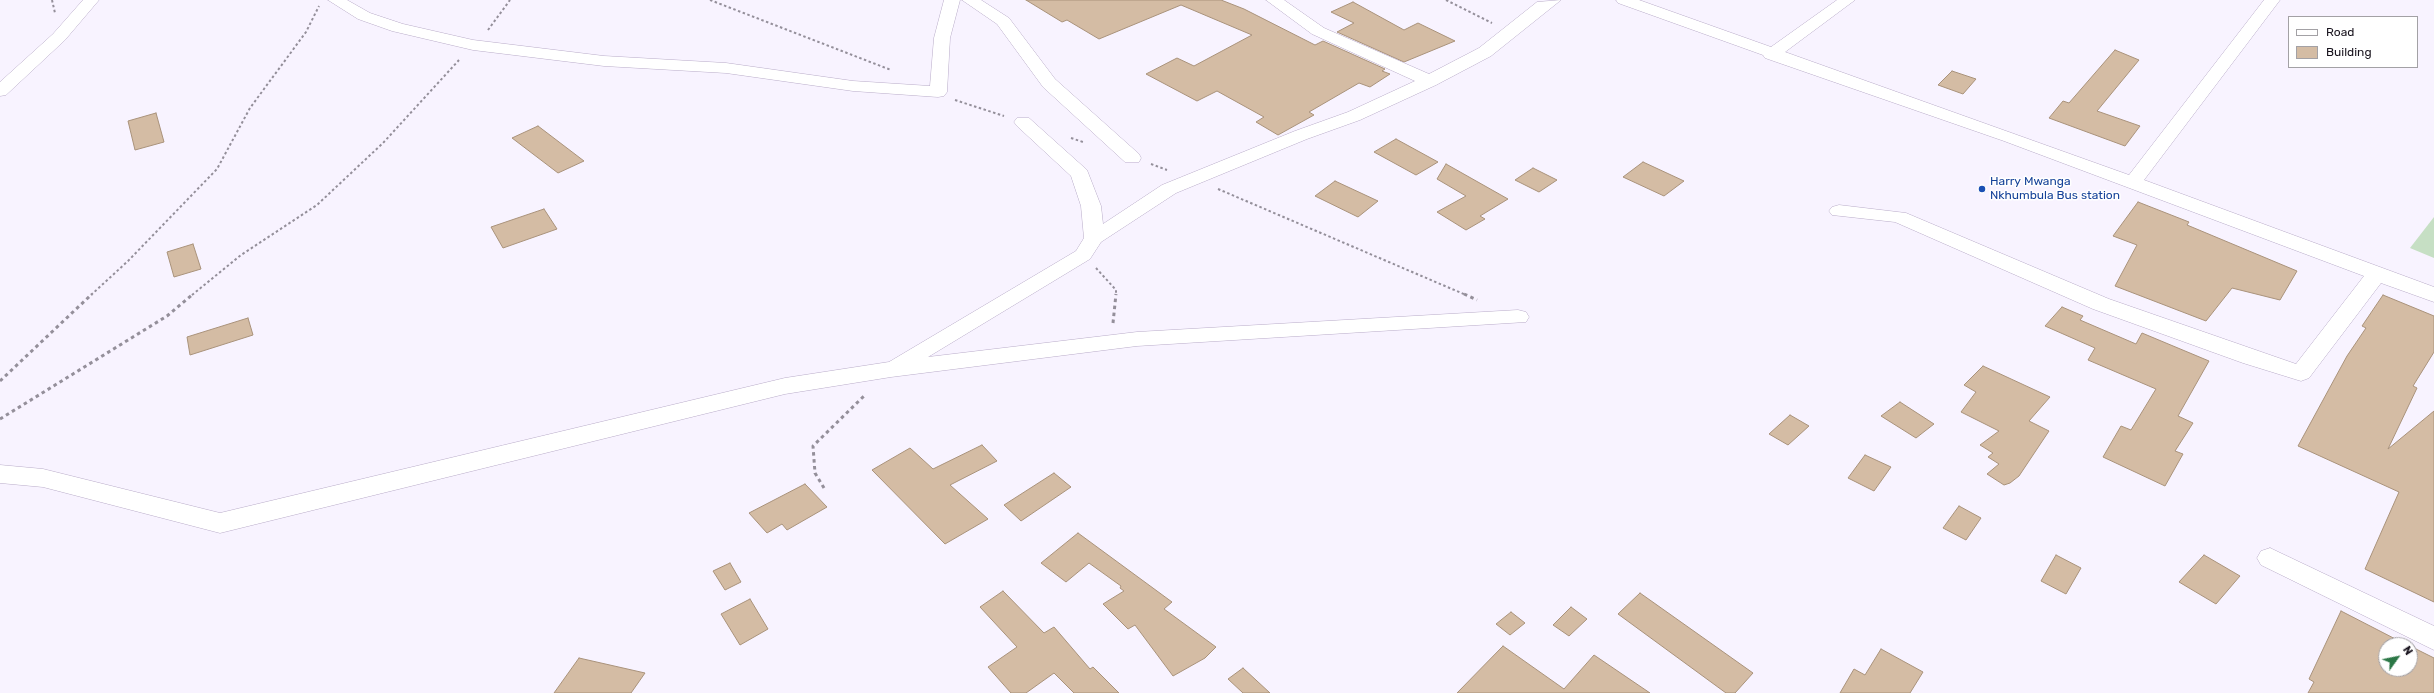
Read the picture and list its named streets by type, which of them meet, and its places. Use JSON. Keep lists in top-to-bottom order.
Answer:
{
  "places": ["Harry Mwanga Nkhumbula Bus station"],
  "legend": ["Road", "Building"],
  "north": "top right"
}
